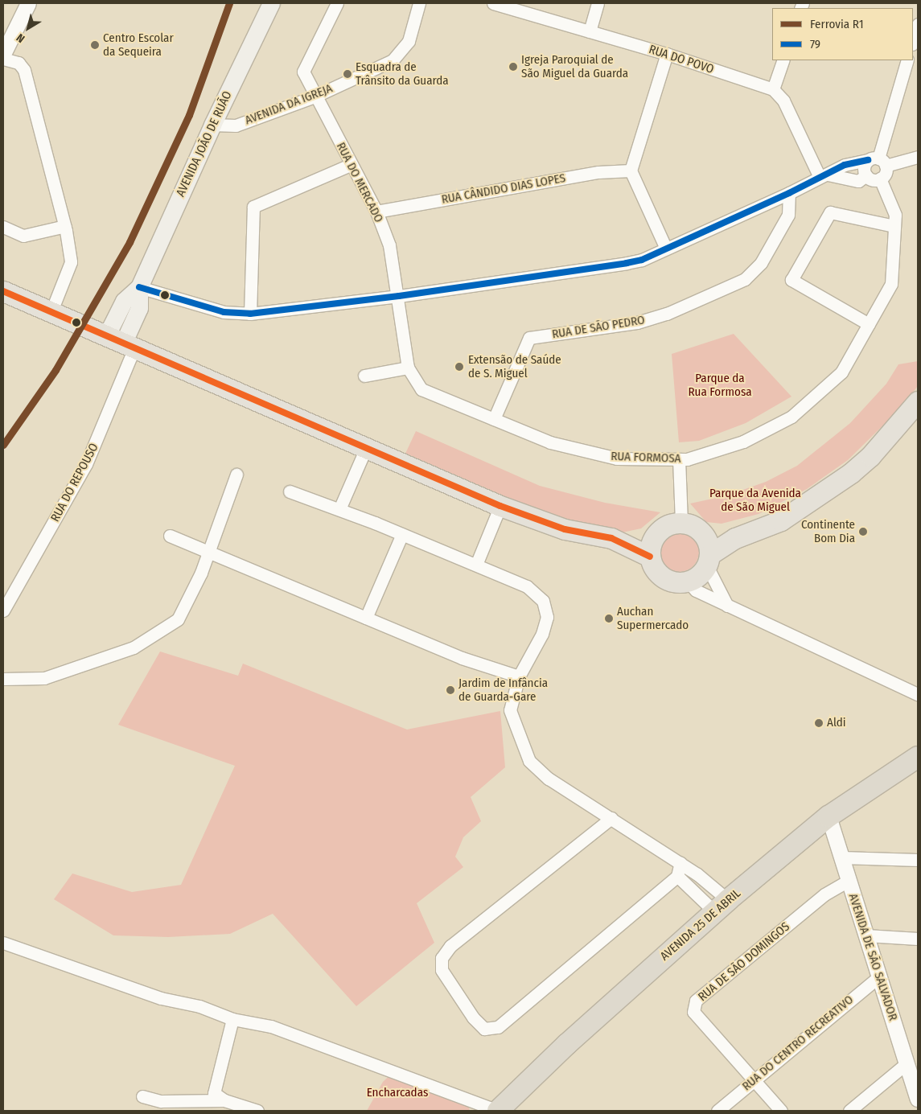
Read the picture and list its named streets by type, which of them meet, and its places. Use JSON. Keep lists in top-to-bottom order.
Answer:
{
  "streets": {
    "highway": ["AVENIDA 25 DE ABRIL"],
    "main road": ["AVENIDA JOÃO DE RUÃO"],
    "street": [
      "RUA DO POVO",
      "AVENIDA DA IGREJA",
      "RUA DO MERCADO",
      "RUA CÂNDIDO DIAS LOPES",
      "RUA DE SÃO PEDRO",
      "RUA FORMOSA",
      "RUA DO REPOUSO",
      "AVENIDA DE SÃO SALVADOR",
      "RUA DE SÃO DOMINGOS",
      "RUA DO CENTRO RECREATIVO"
    ]
  },
  "crossings": [
    ["AVENIDA DA IGREJA", "AVENIDA JOÃO DE RUÃO"],
    ["AVENIDA DA IGREJA", "RUA DO MERCADO"],
    ["RUA DO MERCADO", "RUA CÂNDIDO DIAS LOPES"],
    ["RUA DO MERCADO", "RUA FORMOSA"],
    ["RUA DE SÃO PEDRO", "RUA FORMOSA"],
    ["AVENIDA 25 DE ABRIL", "AVENIDA DE SÃO SALVADOR"],
    ["AVENIDA DE SÃO SALVADOR", "RUA DE SÃO DOMINGOS"],
    ["AVENIDA DE SÃO SALVADOR", "RUA DO CENTRO RECREATIVO"],
    ["RUA DE SÃO DOMINGOS", "RUA DO CENTRO RECREATIVO"]
  ],
  "parks": ["Parque da Rua Formosa", "Parque da Avenida de São Miguel", "Encharcadas"],
  "places": [
    "Centro Escolar da Sequeira",
    "Igreja Paroquial de São Miguel da Guarda",
    "Esquadra de Trânsito da Guarda",
    "Extensão de Saúde de S. Miguel",
    "Continente Bom Dia",
    "Auchan Supermercado",
    "Jardim de Infância de Guarda-Gare",
    "Aldi"
  ],
  "lines": ["rail line R1", "transit line 79"],
  "legend": ["Ferrovia R1", "79"],
  "north": "bottom left"
}
